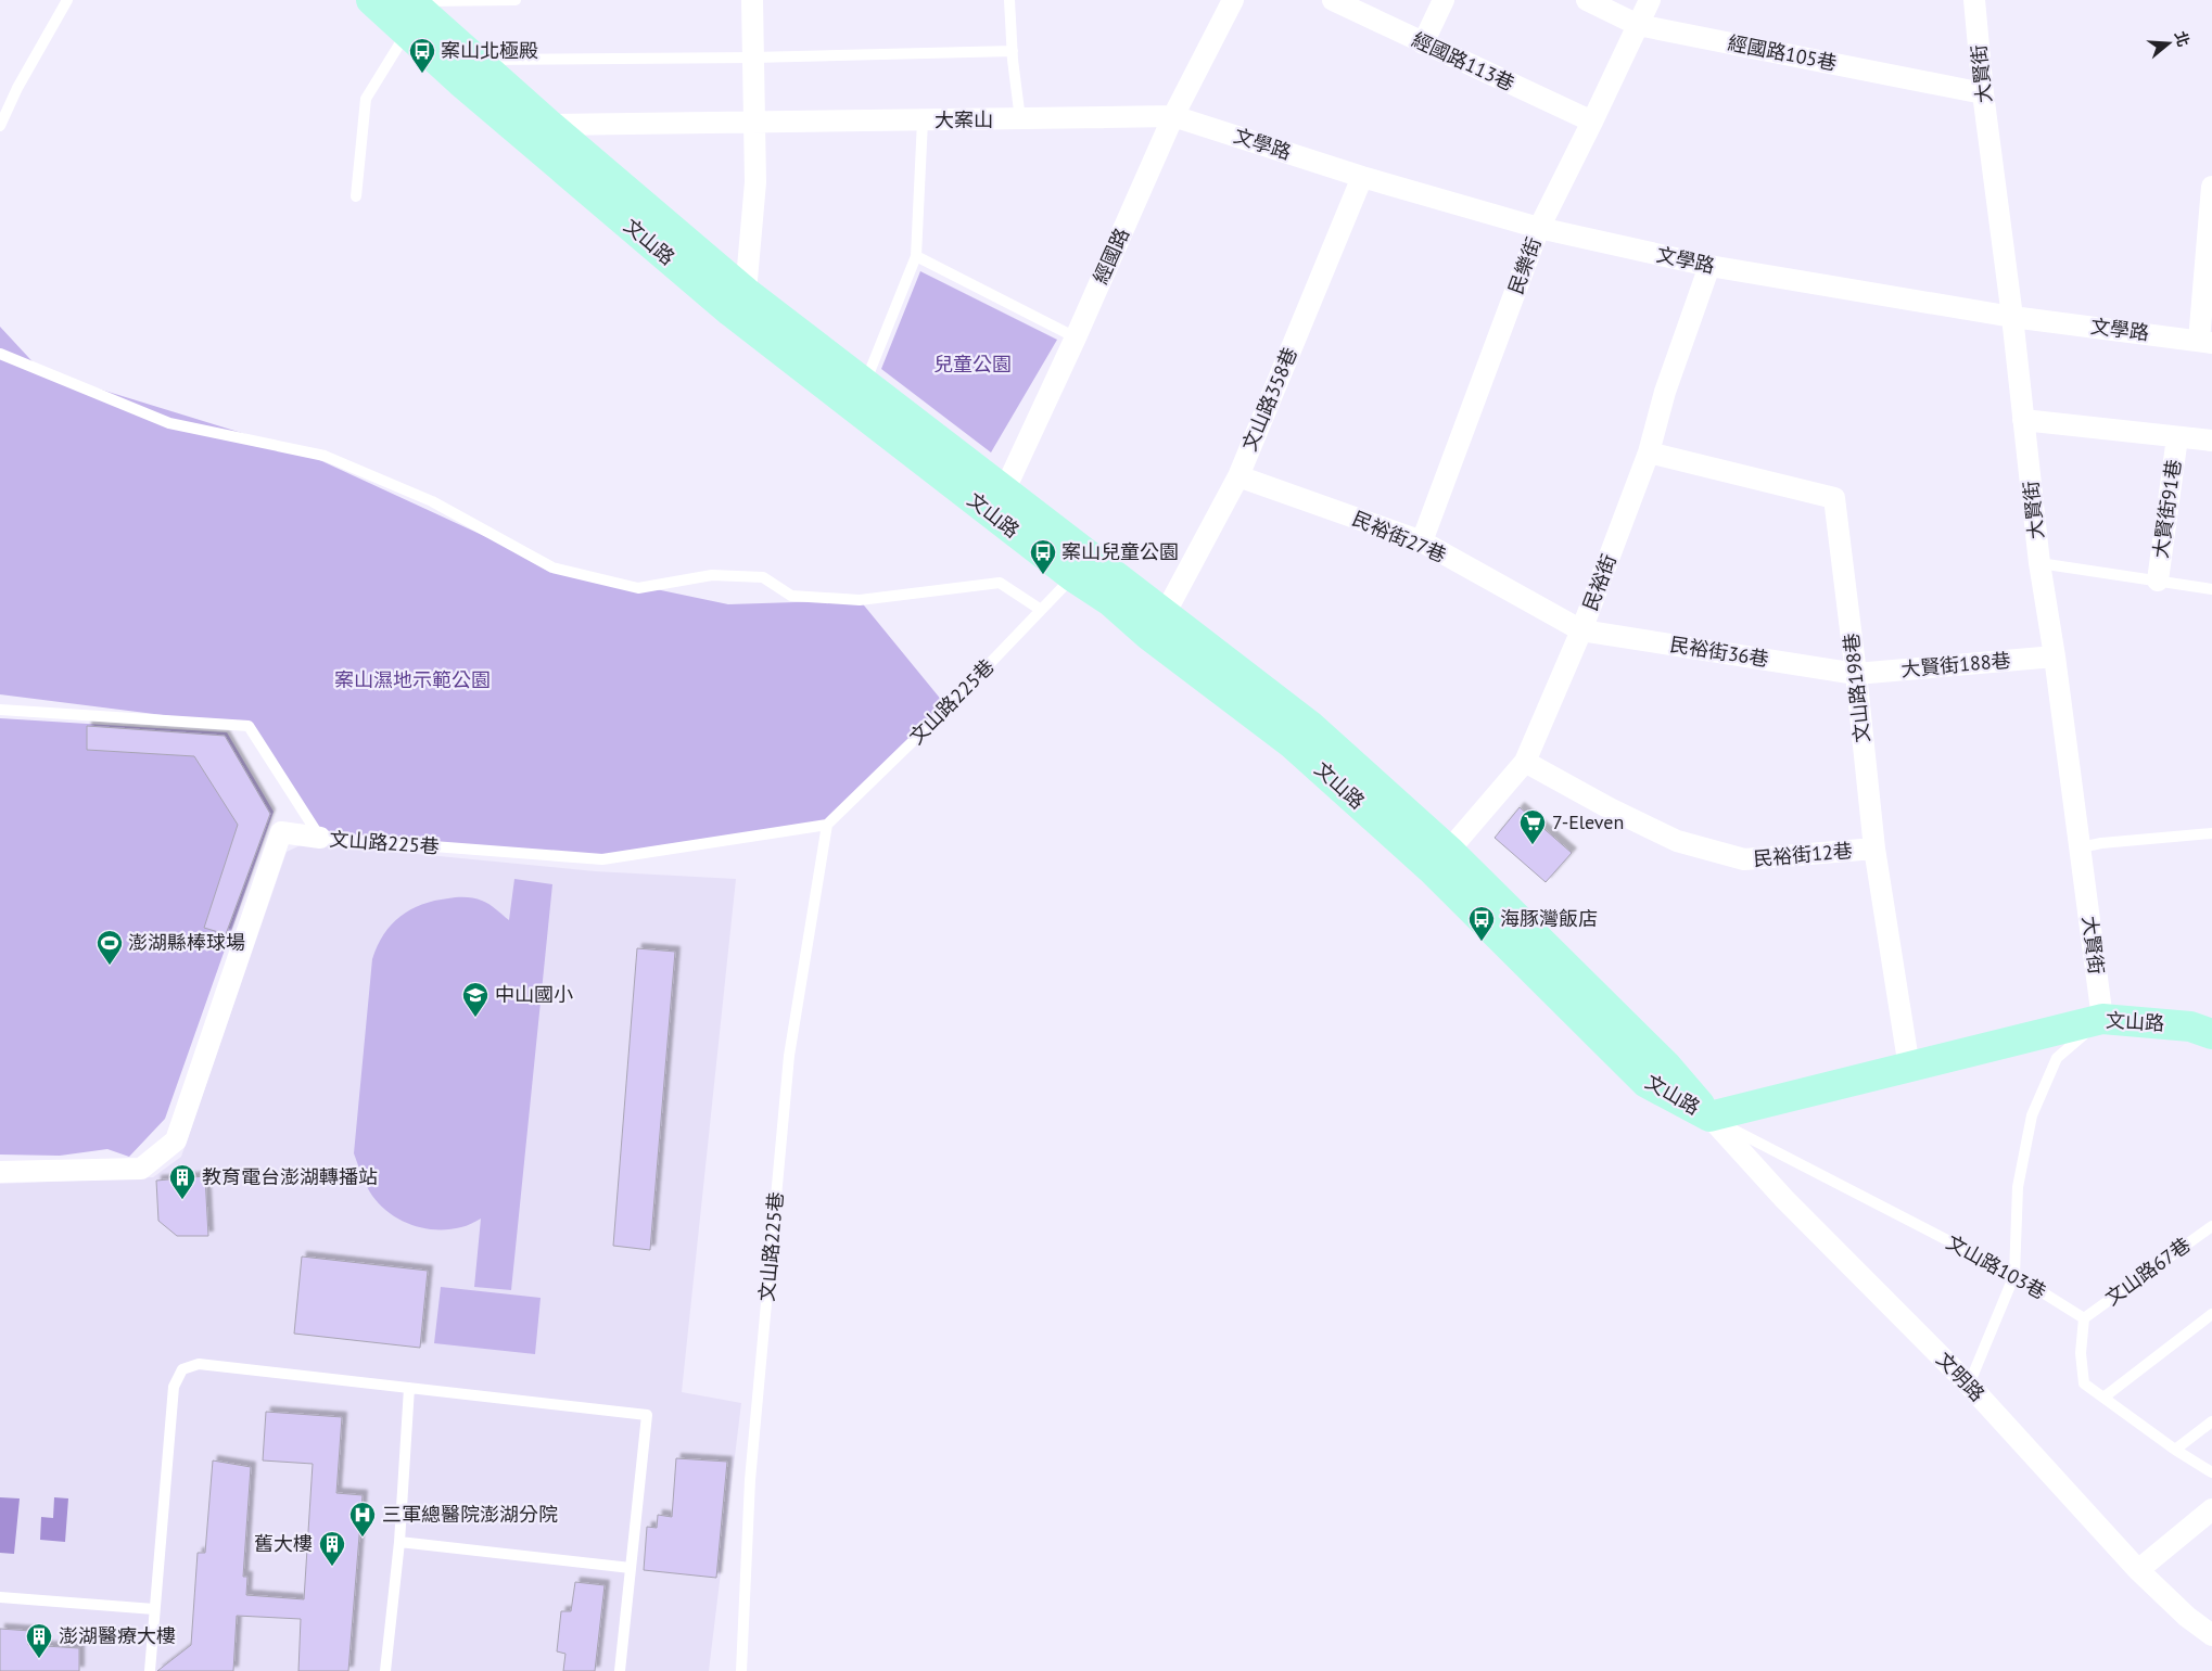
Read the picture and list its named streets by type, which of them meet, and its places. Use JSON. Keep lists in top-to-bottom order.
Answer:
{
  "streets": {
    "main road": ["文山路"],
    "street": [
      "經國路105巷",
      "經國路113巷",
      "大賢街",
      "大案山",
      "文學路",
      "經國路",
      "民樂街",
      "文山路358巷",
      "大賢街91巷",
      "民裕街27巷",
      "民裕街",
      "民裕街36巷",
      "大賢街188巷",
      "文山路198巷",
      "民裕街12巷",
      "文明路"
    ],
    "lane": ["文山路225巷", "文山路103巷", "文山路67巷"]
  },
  "crossings": [
    ["經國路105巷", "大賢街"],
    ["經國路105巷", "民樂街"],
    ["經國路113巷", "民樂街"],
    ["大賢街", "文學路"],
    ["大賢街", "文山路"],
    ["大賢街", "大賢街188巷"],
    ["大案山", "文學路"],
    ["大案山", "文山路"],
    ["大案山", "經國路"],
    ["文學路", "經國路"],
    ["文學路", "民樂街"],
    ["文學路", "文山路358巷"],
    ["文學路", "民裕街"],
    ["文山路", "經國路"],
    ["文山路", "文山路358巷"],
    ["文山路", "民裕街"],
    ["文山路", "文山路198巷"],
    ["文山路", "文山路225巷"],
    ["文山路", "文山路103巷"],
    ["文山路", "文明路"],
    ["民樂街", "民裕街27巷"],
    ["文山路358巷", "民裕街27巷"],
    ["民裕街27巷", "民裕街"],
    ["民裕街27巷", "民裕街36巷"],
    ["民裕街", "民裕街36巷"],
    ["民裕街", "文山路198巷"],
    ["民裕街", "民裕街12巷"],
    ["民裕街36巷", "大賢街188巷"],
    ["民裕街36巷", "文山路198巷"],
    ["大賢街188巷", "文山路198巷"],
    ["文山路198巷", "民裕街12巷"],
    ["文山路103巷", "文山路67巷"],
    ["文山路103巷", "文明路"]
  ],
  "parks": ["兒童公園", "案山濕地示範公園"],
  "places": {
    "bus stop": ["案山北極殿", "案山兒童公園", "海豚灣飯店"],
    "supermarket": ["7-Eleven"],
    "sports": ["澎湖縣棒球場"],
    "school or university": ["中山國小"],
    "building": ["教育電台澎湖轉播站", "舊大樓", "澎湖醫療大樓"],
    "hospital": ["三軍總醫院澎湖分院"]
  },
  "north": "right"
}
